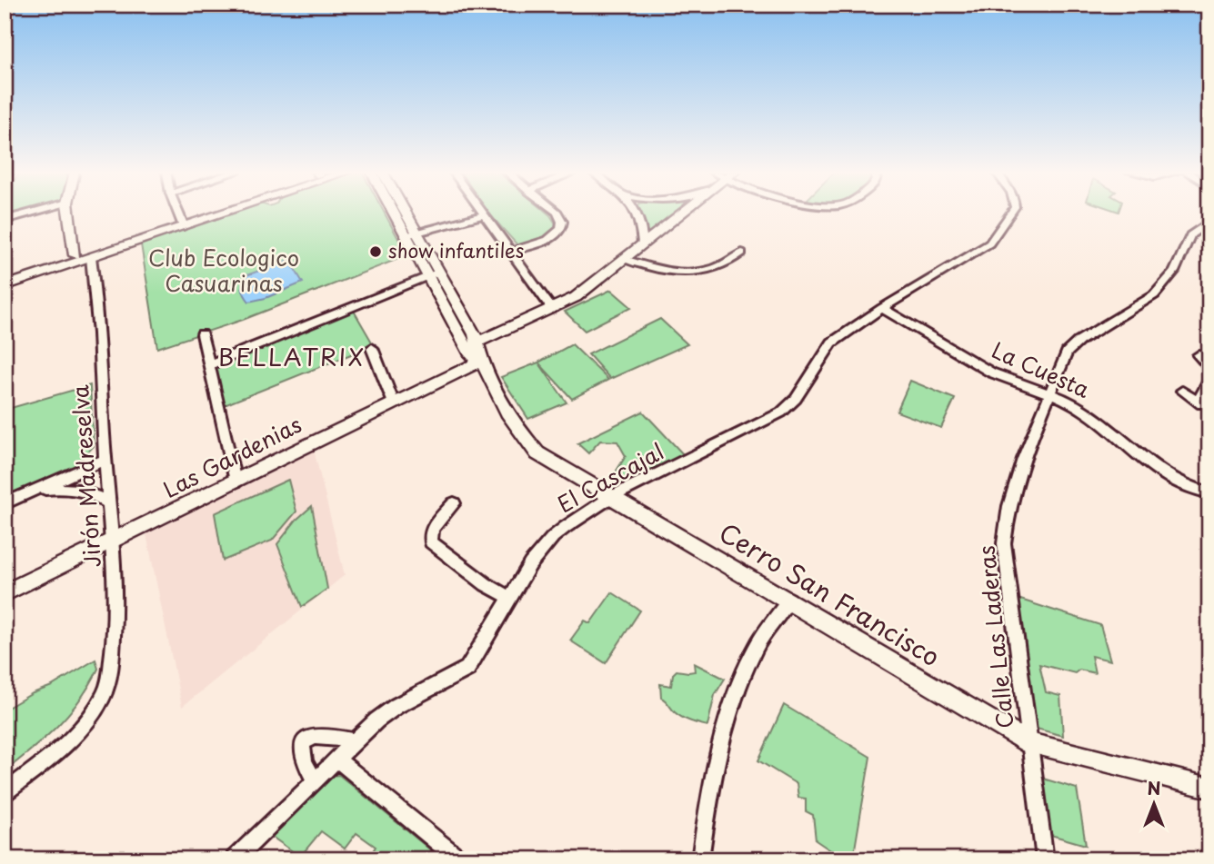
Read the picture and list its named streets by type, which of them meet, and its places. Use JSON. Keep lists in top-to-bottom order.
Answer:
{
  "streets": {
    "street": [
      "La Cuesta",
      "Las Gardenias",
      "Jirón Madreselva",
      "El Cascajal",
      "Cerro San Francisco",
      "Calle Las Laderas"
    ]
  },
  "crossings": [
    ["La Cuesta", "El Cascajal"],
    ["La Cuesta", "Calle Las Laderas"],
    ["Las Gardenias", "Jirón Madreselva"],
    ["Las Gardenias", "Cerro San Francisco"],
    ["El Cascajal", "Cerro San Francisco"],
    ["Cerro San Francisco", "Calle Las Laderas"]
  ],
  "districts": ["BELLATRIX"],
  "parks": ["Club Ecologico Casuarinas"],
  "places": ["show infantiles"],
  "north": "top"
}
